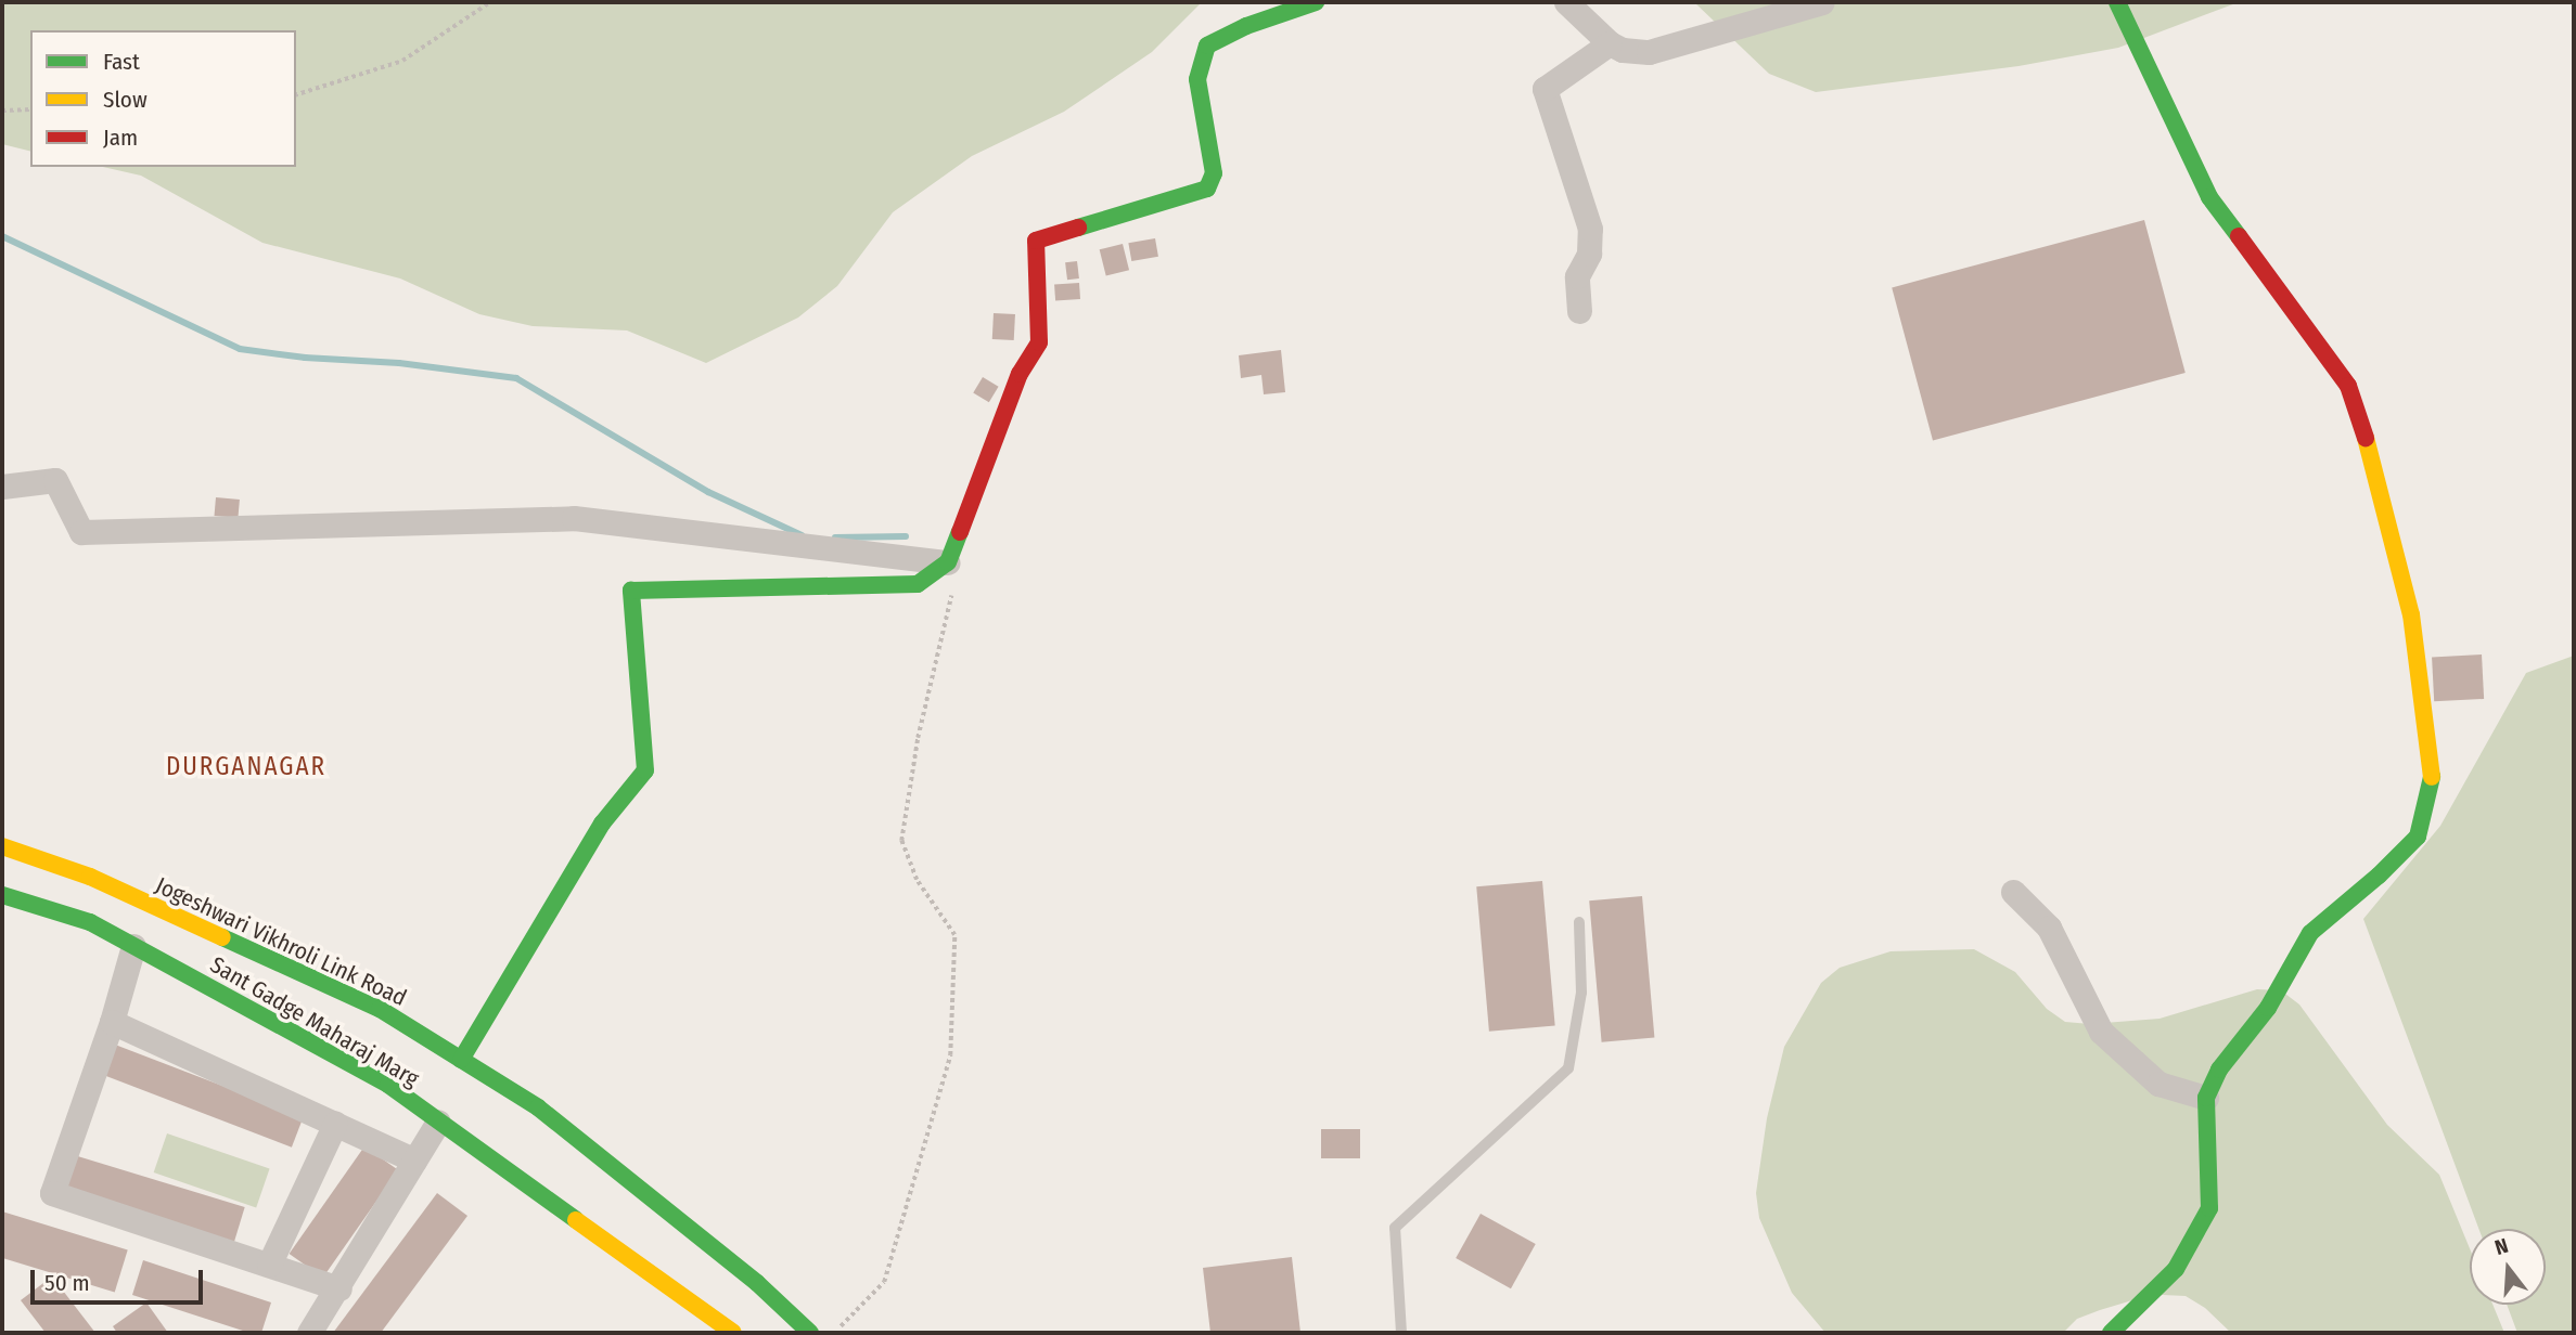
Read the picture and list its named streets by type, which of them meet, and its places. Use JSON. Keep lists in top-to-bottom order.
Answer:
{
  "streets": {
    "street": ["Jogeshwari Vikhroli Link Road", "Sant Gadge Maharaj Marg"]
  },
  "districts": ["DURGANAGAR"],
  "legend": ["Fast", "Slow", "Jam"],
  "scale_bar": "50 m",
  "north": "top"
}
